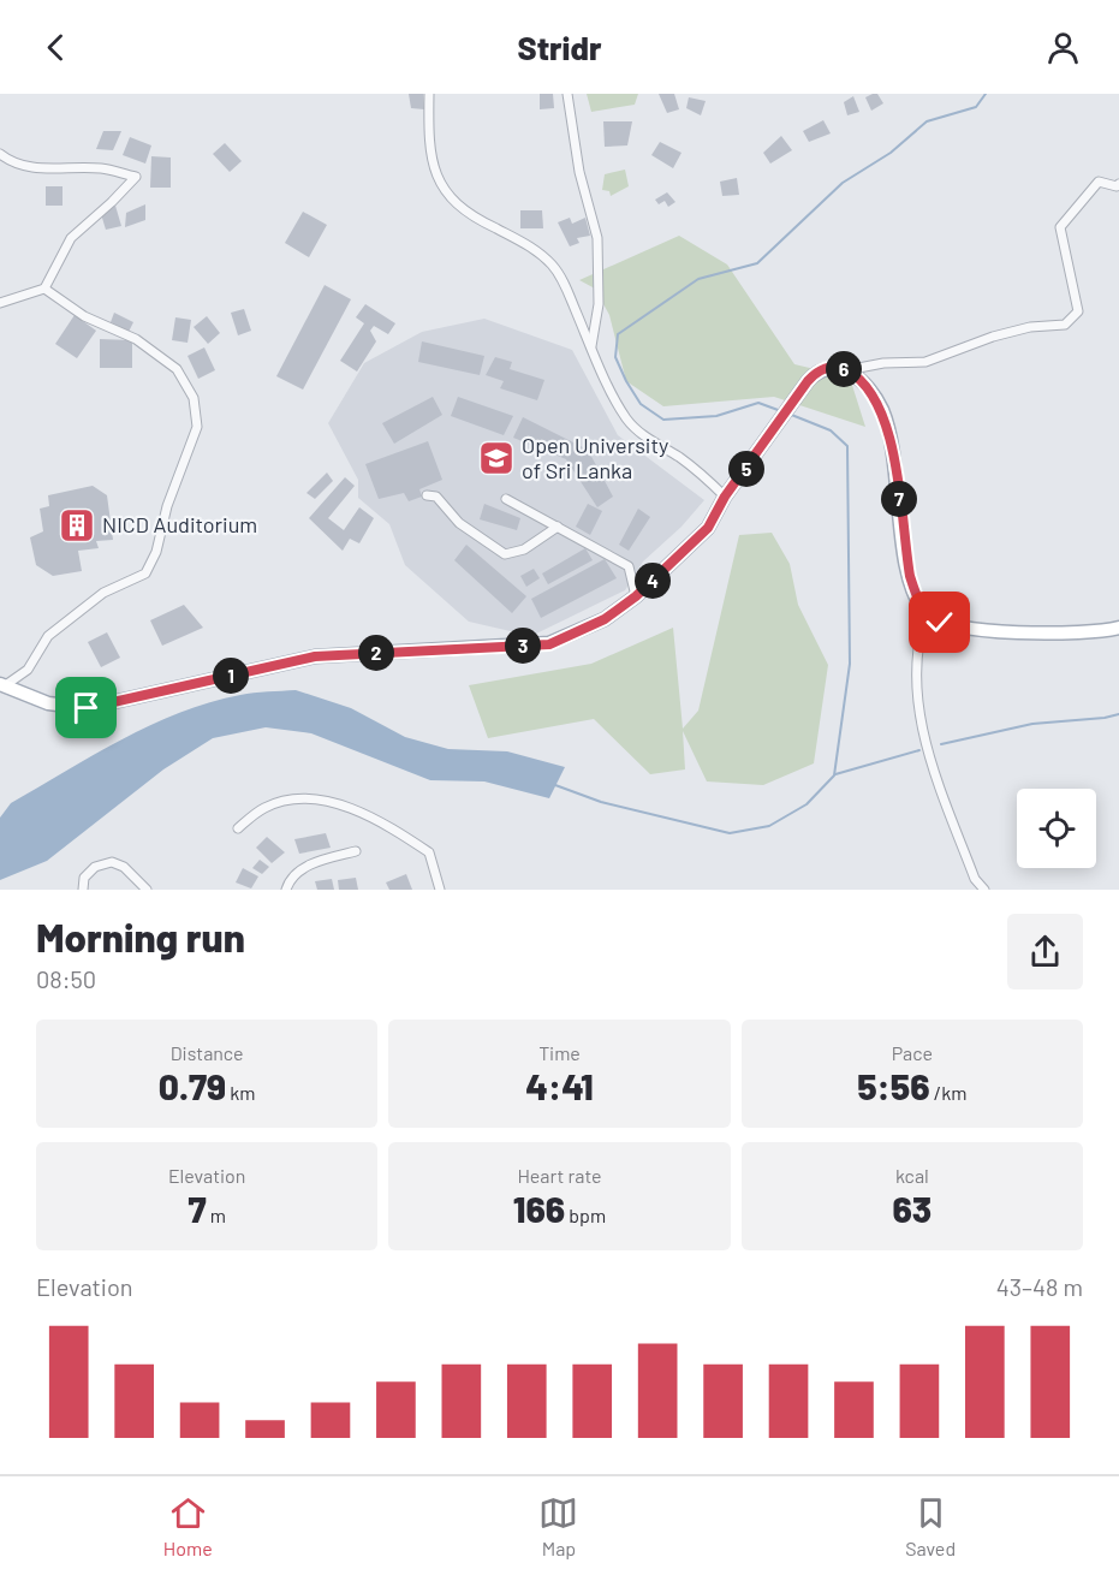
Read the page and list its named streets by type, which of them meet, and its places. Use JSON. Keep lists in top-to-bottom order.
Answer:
{
  "places": {
    "school or university": ["Open University of Sri Lanka"],
    "building": ["NICD Auditorium"]
  },
  "page": {
    "header": "Stridr",
    "pins": [
      "6",
      "5",
      "7",
      "4",
      "3",
      "2",
      "1"
    ],
    "heading": ["Morning run", "08:50"],
    "stats": [
      ["Distance", "0.79 km"],
      ["Time", "4:41"],
      ["Pace", "5:56 /km"],
      ["Elevation", "7 m"],
      ["Heart rate", "166 bpm"],
      ["kcal", "63"]
    ],
    "chart": ["Elevation", "43–48 m"],
    "tabs": ["Home", "Map", "Saved"]
  }
}
